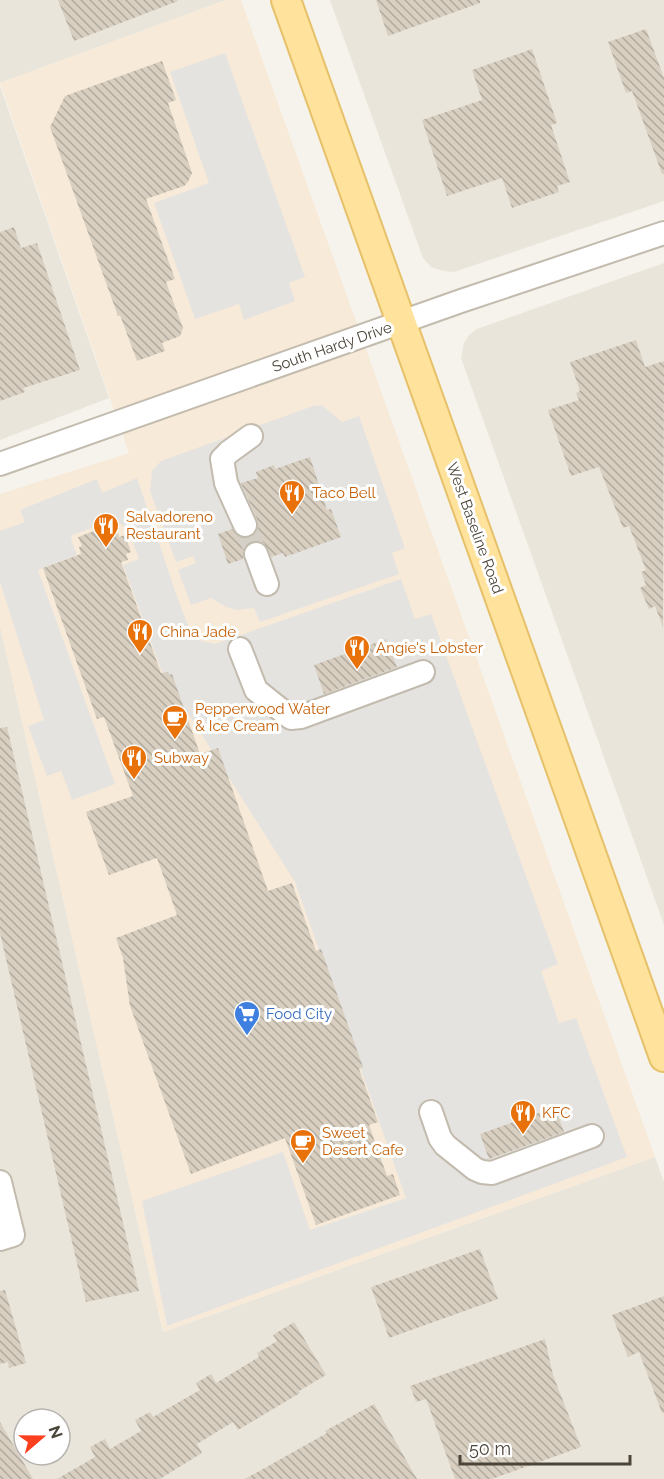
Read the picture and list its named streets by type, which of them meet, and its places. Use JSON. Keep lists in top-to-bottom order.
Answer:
{
  "streets": {
    "main road": ["West Baseline Road"],
    "street": ["South Hardy Drive"]
  },
  "crossings": [
    ["South Hardy Drive", "West Baseline Road"]
  ],
  "places": {
    "restaurant": [
      "Taco Bell",
      "Salvadoreno Restaurant",
      "China Jade",
      "Angie's Lobster",
      "Subway",
      "KFC"
    ],
    "cafe": ["Pepperwood Water & Ice Cream", "Sweet Desert Cafe"],
    "supermarket": ["Food City"]
  },
  "scale_bar": "50 m",
  "north": "right"
}
